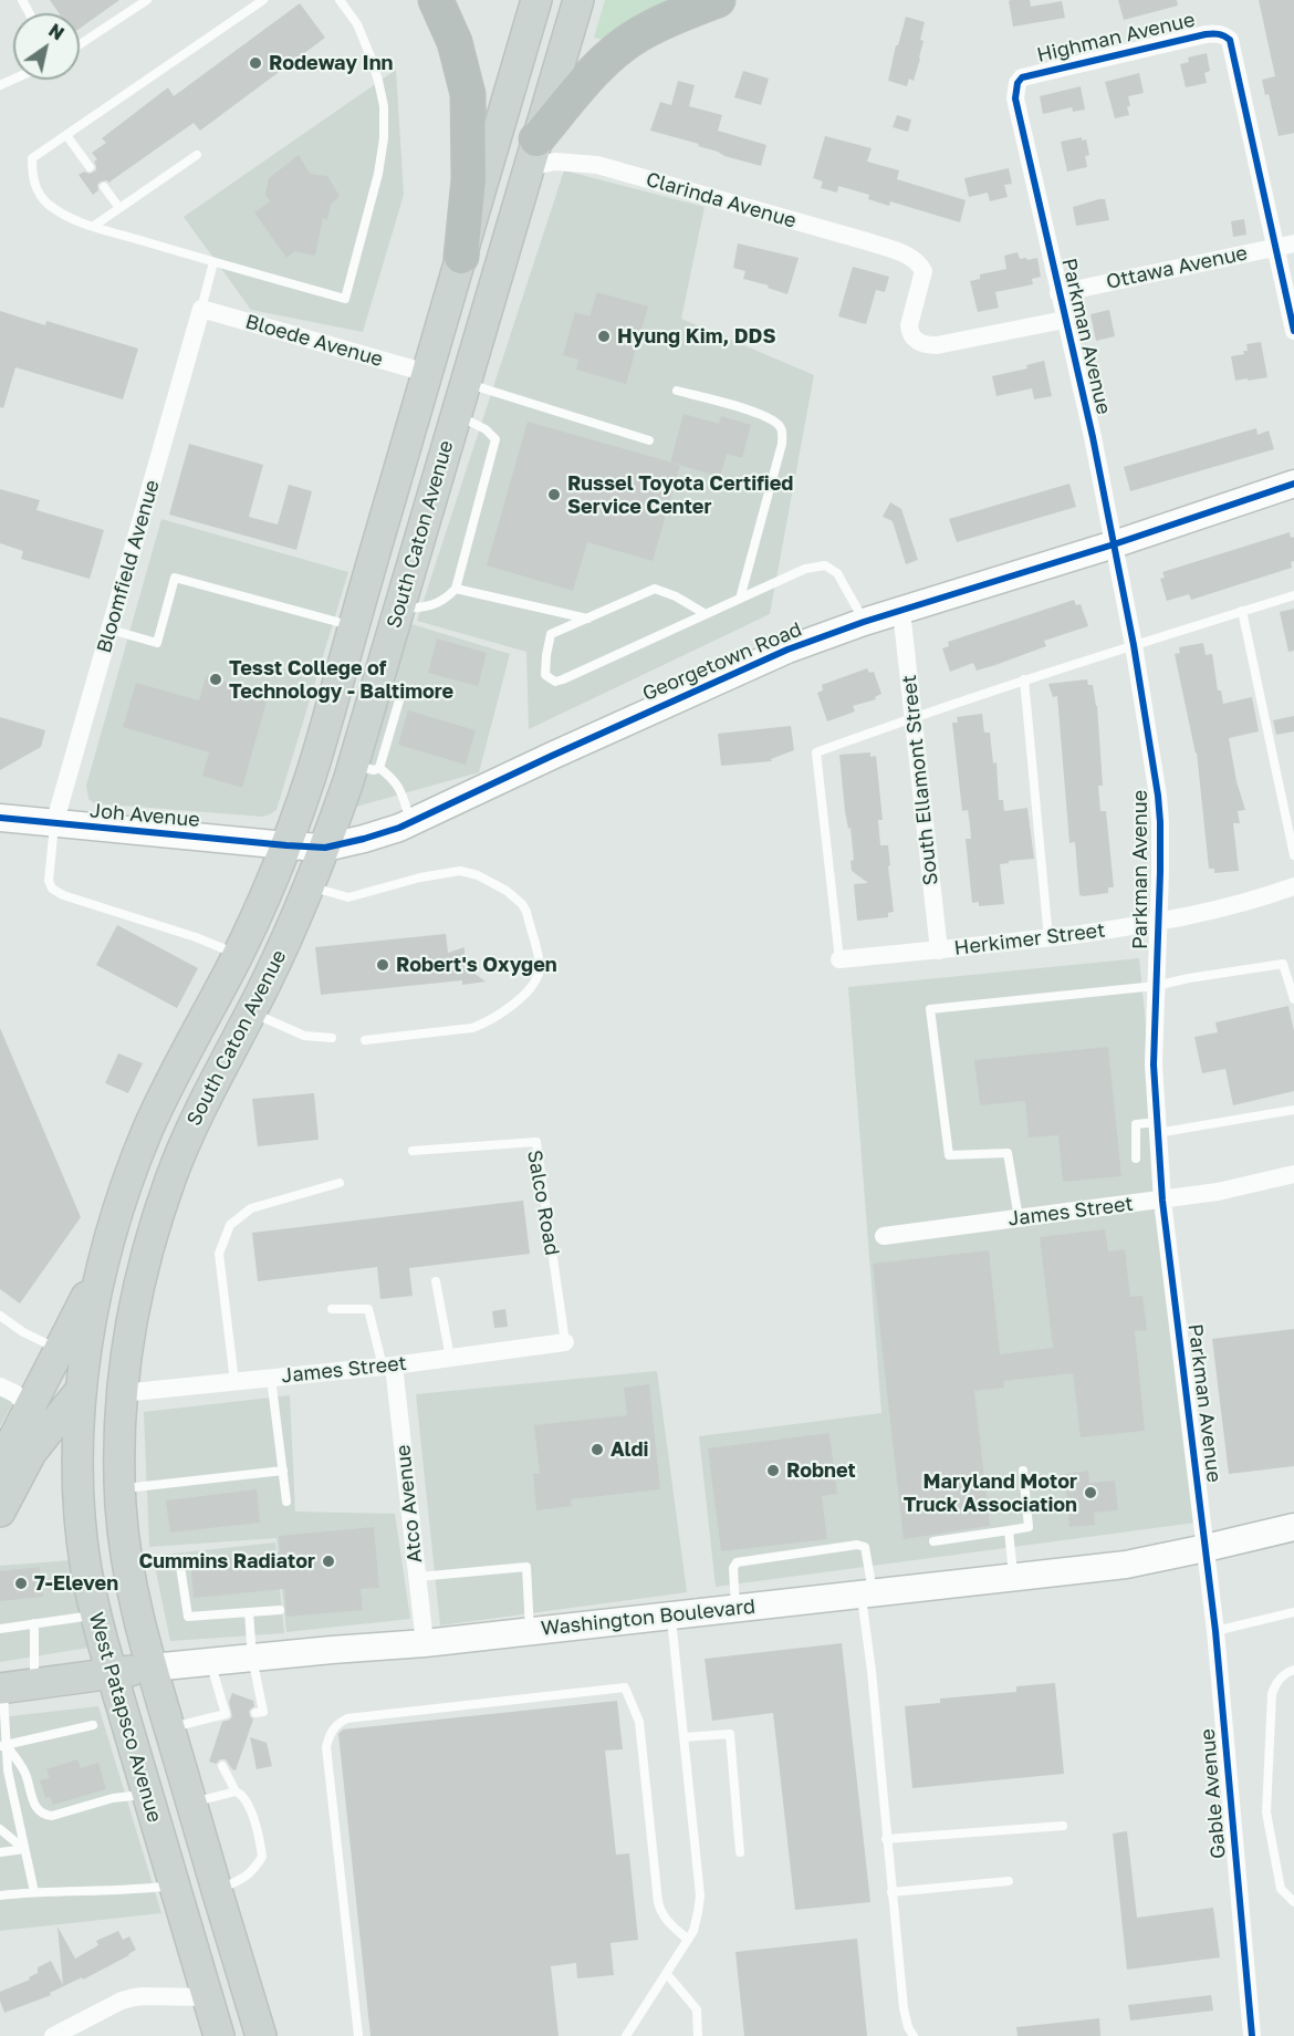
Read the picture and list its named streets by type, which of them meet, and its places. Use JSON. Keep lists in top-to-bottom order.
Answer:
{
  "streets": {
    "main road": ["South Caton Avenue", "Washington Boulevard", "West Patapsco Avenue"],
    "street": [
      "Highman Avenue",
      "Clarinda Avenue",
      "Ottawa Avenue",
      "Parkman Avenue",
      "Bloede Avenue",
      "Bloomfield Avenue",
      "Georgetown Road",
      "South Ellamont Street",
      "Joh Avenue",
      "Herkimer Street",
      "James Street",
      "Atco Avenue",
      "Gable Avenue"
    ],
    "lane": ["Salco Road"]
  },
  "crossings": [
    ["Highman Avenue", "Ottawa Avenue"],
    ["Highman Avenue", "Parkman Avenue"],
    ["Clarinda Avenue", "Parkman Avenue"],
    ["Clarinda Avenue", "South Caton Avenue"],
    ["Ottawa Avenue", "Parkman Avenue"],
    ["Parkman Avenue", "Georgetown Road"],
    ["Parkman Avenue", "Herkimer Street"],
    ["Parkman Avenue", "James Street"],
    ["Parkman Avenue", "Washington Boulevard"],
    ["Parkman Avenue", "Gable Avenue"],
    ["Bloede Avenue", "South Caton Avenue"],
    ["Bloede Avenue", "Bloomfield Avenue"],
    ["South Caton Avenue", "Georgetown Road"],
    ["South Caton Avenue", "Joh Avenue"],
    ["South Caton Avenue", "James Street"],
    ["South Caton Avenue", "West Patapsco Avenue"],
    ["Bloomfield Avenue", "Joh Avenue"],
    ["Georgetown Road", "South Ellamont Street"],
    ["Georgetown Road", "Joh Avenue"],
    ["South Ellamont Street", "Herkimer Street"],
    ["Salco Road", "James Street"],
    ["James Street", "Atco Avenue"],
    ["James Street", "West Patapsco Avenue"],
    ["Atco Avenue", "Washington Boulevard"],
    ["Washington Boulevard", "West Patapsco Avenue"],
    ["Washington Boulevard", "Gable Avenue"]
  ],
  "places": [
    "Rodeway Inn",
    "Hyung Kim, DDS",
    "Russel Toyota Certified Service Center",
    "Tesst College of Technology - Baltimore",
    "Robert's Oxygen",
    "Aldi",
    "Robnet",
    "Maryland Motor Truck Association",
    "Cummins Radiator",
    "7-Eleven"
  ],
  "north": "top right"
}
